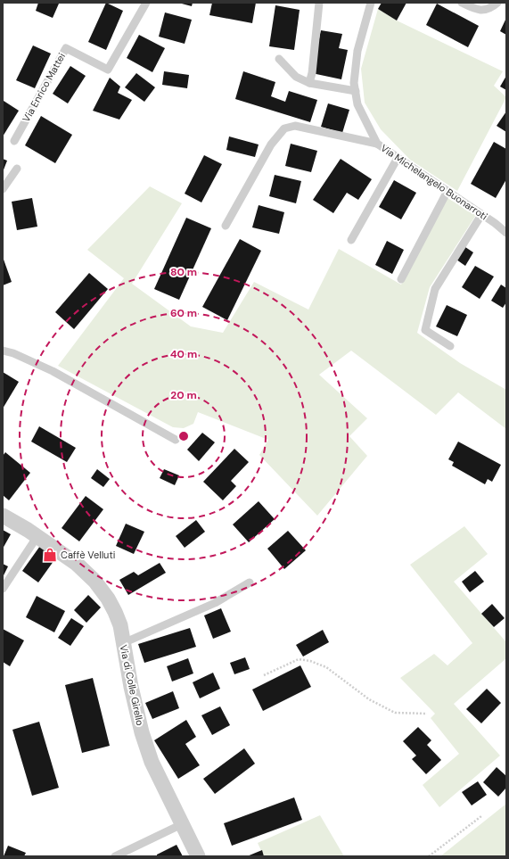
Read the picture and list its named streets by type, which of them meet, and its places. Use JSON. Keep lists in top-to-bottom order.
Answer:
{
  "streets": {
    "street": ["Via di Colle Girello"],
    "lane": ["Via Enrico Mattei", "Via Michelangelo Buonarroti"]
  },
  "places": {
    "shop": ["Caffè Velluti"]
  },
  "rings": [
    "80 m",
    "60 m",
    "40 m",
    "20 m"
  ]
}
